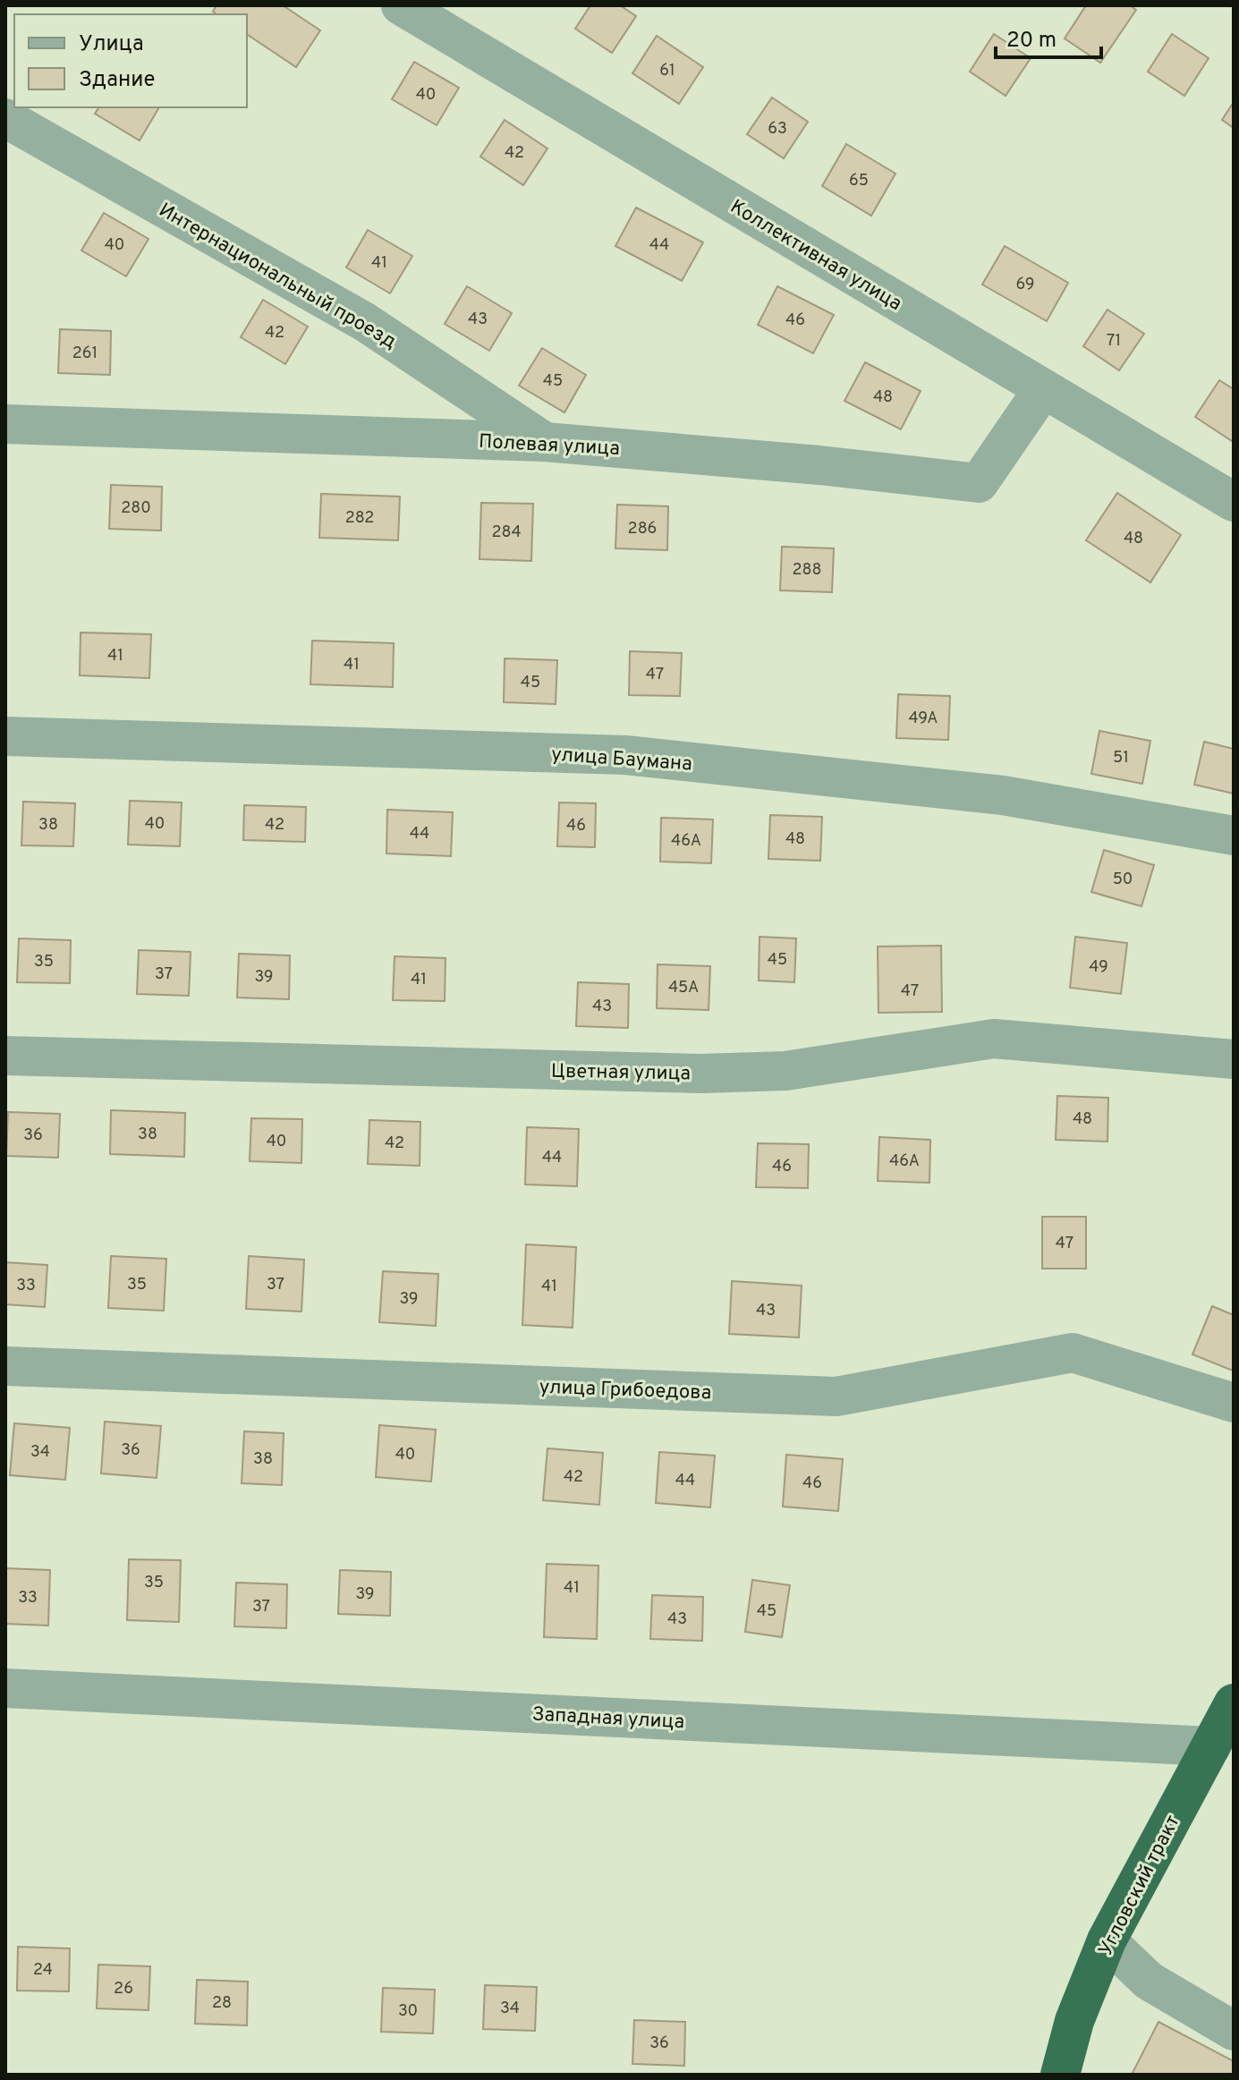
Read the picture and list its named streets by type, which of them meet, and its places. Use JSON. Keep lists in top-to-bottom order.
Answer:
{
  "streets": {
    "highway": ["Угловский тракт"],
    "street": [
      "Коллективная улица",
      "Интернациональный проезд",
      "Полевая улица",
      "улица Баумана",
      "Цветная улица",
      "улица Грибоедова",
      "Западная улица"
    ]
  },
  "crossings": [
    ["Коллективная улица", "Полевая улица"],
    ["Интернациональный проезд", "Полевая улица"],
    ["Западная улица", "Угловский тракт"]
  ],
  "house_numbers": [
    "61",
    "40",
    "63",
    "42",
    "65",
    "40",
    "44",
    "41",
    "69",
    "43",
    "46",
    "42",
    "71",
    "261",
    "45",
    "48",
    "280",
    "282",
    "286",
    "284",
    "48",
    "288",
    "41",
    "41",
    "47",
    "45",
    "49А",
    "51",
    "40",
    "38",
    "42",
    "46",
    "44",
    "48",
    "46А",
    "50",
    "45",
    "35",
    "49",
    "37",
    "39",
    "41",
    "45А",
    "47",
    "43",
    "48",
    "38",
    "36",
    "40",
    "42",
    "44",
    "46А",
    "46",
    "47",
    "35",
    "37",
    "33",
    "41",
    "39",
    "43",
    "36",
    "34",
    "40",
    "38",
    "42",
    "44",
    "46",
    "35",
    "41",
    "39",
    "33",
    "37",
    "45",
    "43",
    "24",
    "26",
    "28",
    "34",
    "30",
    "36"
  ],
  "legend": ["Улица", "Здание"],
  "scale_bar": "20 m"
}
